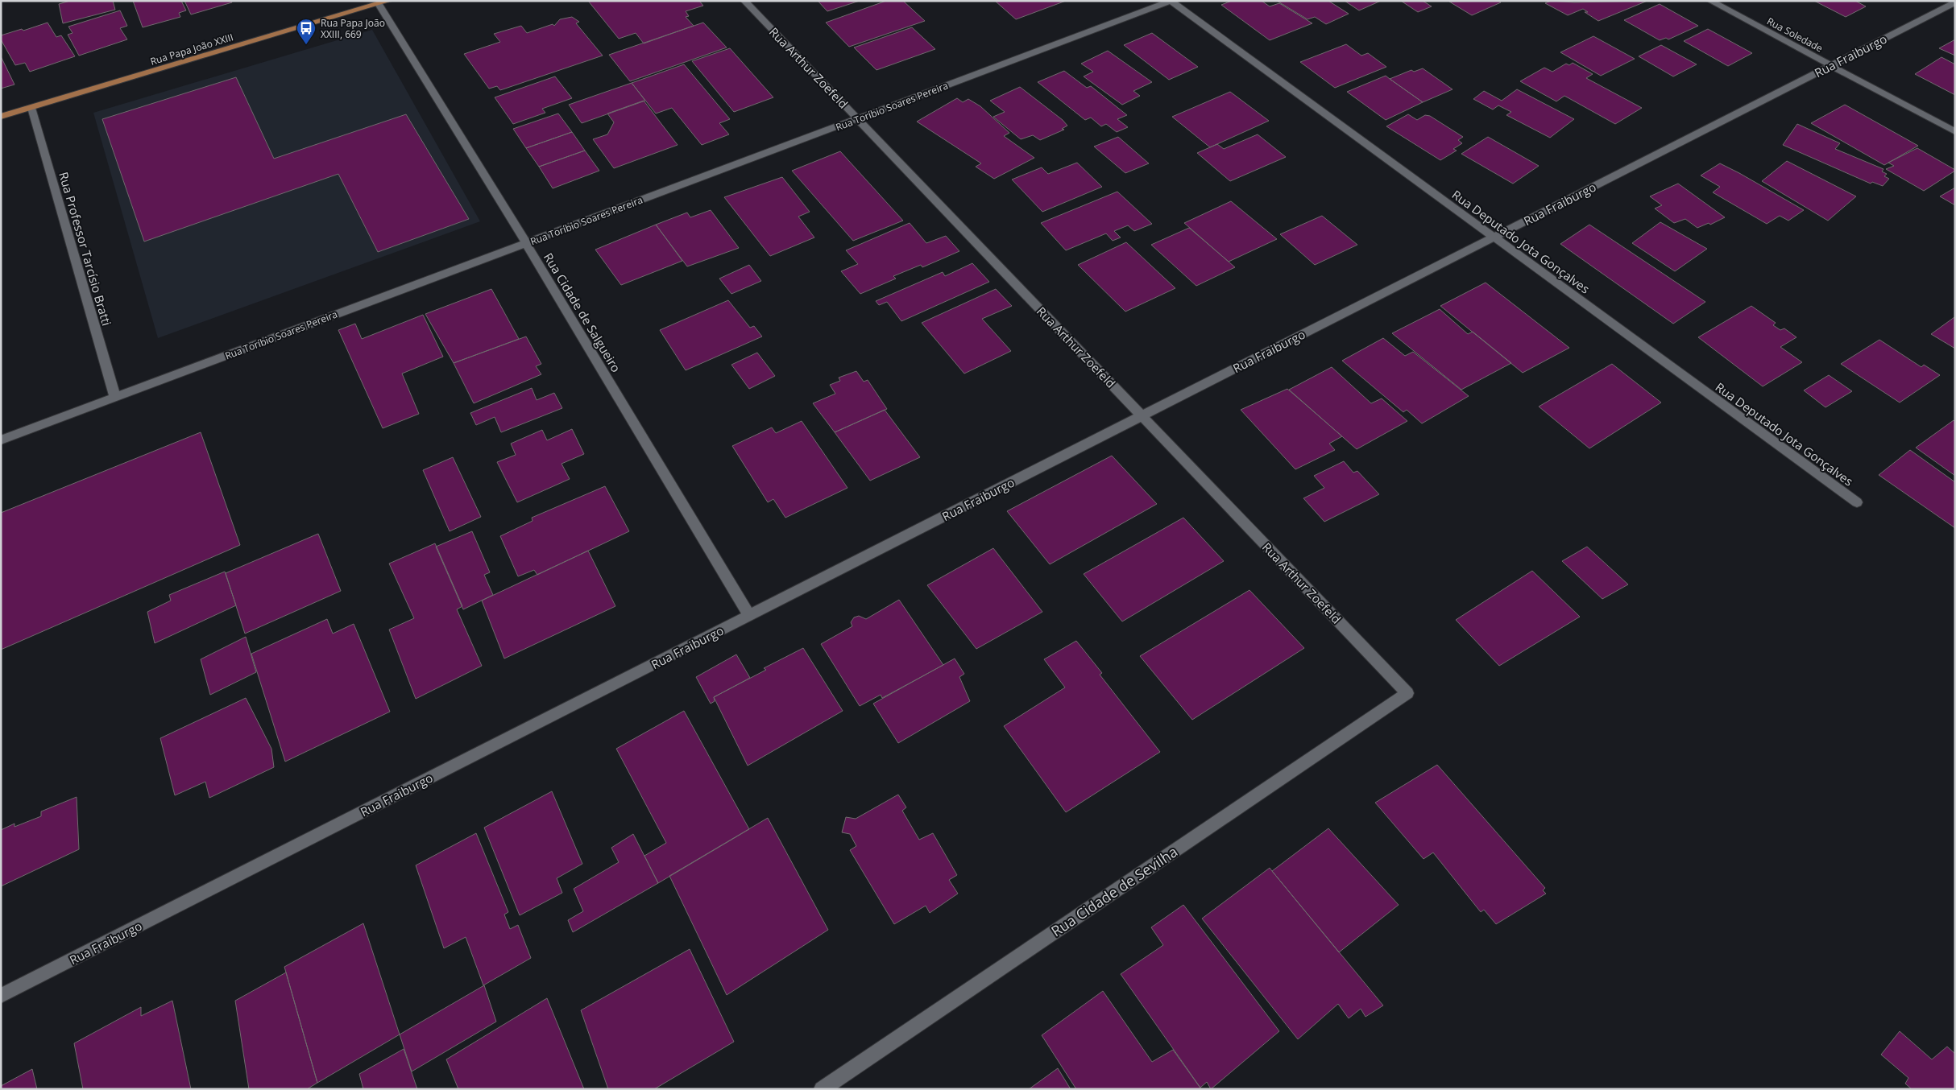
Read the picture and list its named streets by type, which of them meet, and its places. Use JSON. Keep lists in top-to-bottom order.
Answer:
{
  "streets": {
    "main road": ["Rua Papa João XXIII"],
    "street": [
      "Rua Soledade",
      "Rua Fraiburgo",
      "Rua Arthur Zoefeld",
      "Rua Toríbio Soares Pereira",
      "Rua Deputado Jota Gonçalves",
      "Rua Professor Tarcísio Bratti",
      "Rua Cidade de Salgueiro",
      "Rua Cidade de Sevilha"
    ]
  },
  "crossings": [
    ["Rua Soledade", "Rua Fraiburgo"],
    ["Rua Papa João XXIII", "Rua Professor Tarcísio Bratti"],
    ["Rua Papa João XXIII", "Rua Cidade de Salgueiro"],
    ["Rua Fraiburgo", "Rua Arthur Zoefeld"],
    ["Rua Fraiburgo", "Rua Deputado Jota Gonçalves"],
    ["Rua Fraiburgo", "Rua Cidade de Salgueiro"],
    ["Rua Arthur Zoefeld", "Rua Toríbio Soares Pereira"],
    ["Rua Arthur Zoefeld", "Rua Cidade de Sevilha"],
    ["Rua Toríbio Soares Pereira", "Rua Deputado Jota Gonçalves"],
    ["Rua Toríbio Soares Pereira", "Rua Professor Tarcísio Bratti"],
    ["Rua Toríbio Soares Pereira", "Rua Cidade de Salgueiro"]
  ],
  "places": {
    "bus stop": ["Rua Papa João XXIII, 669"]
  }
}
